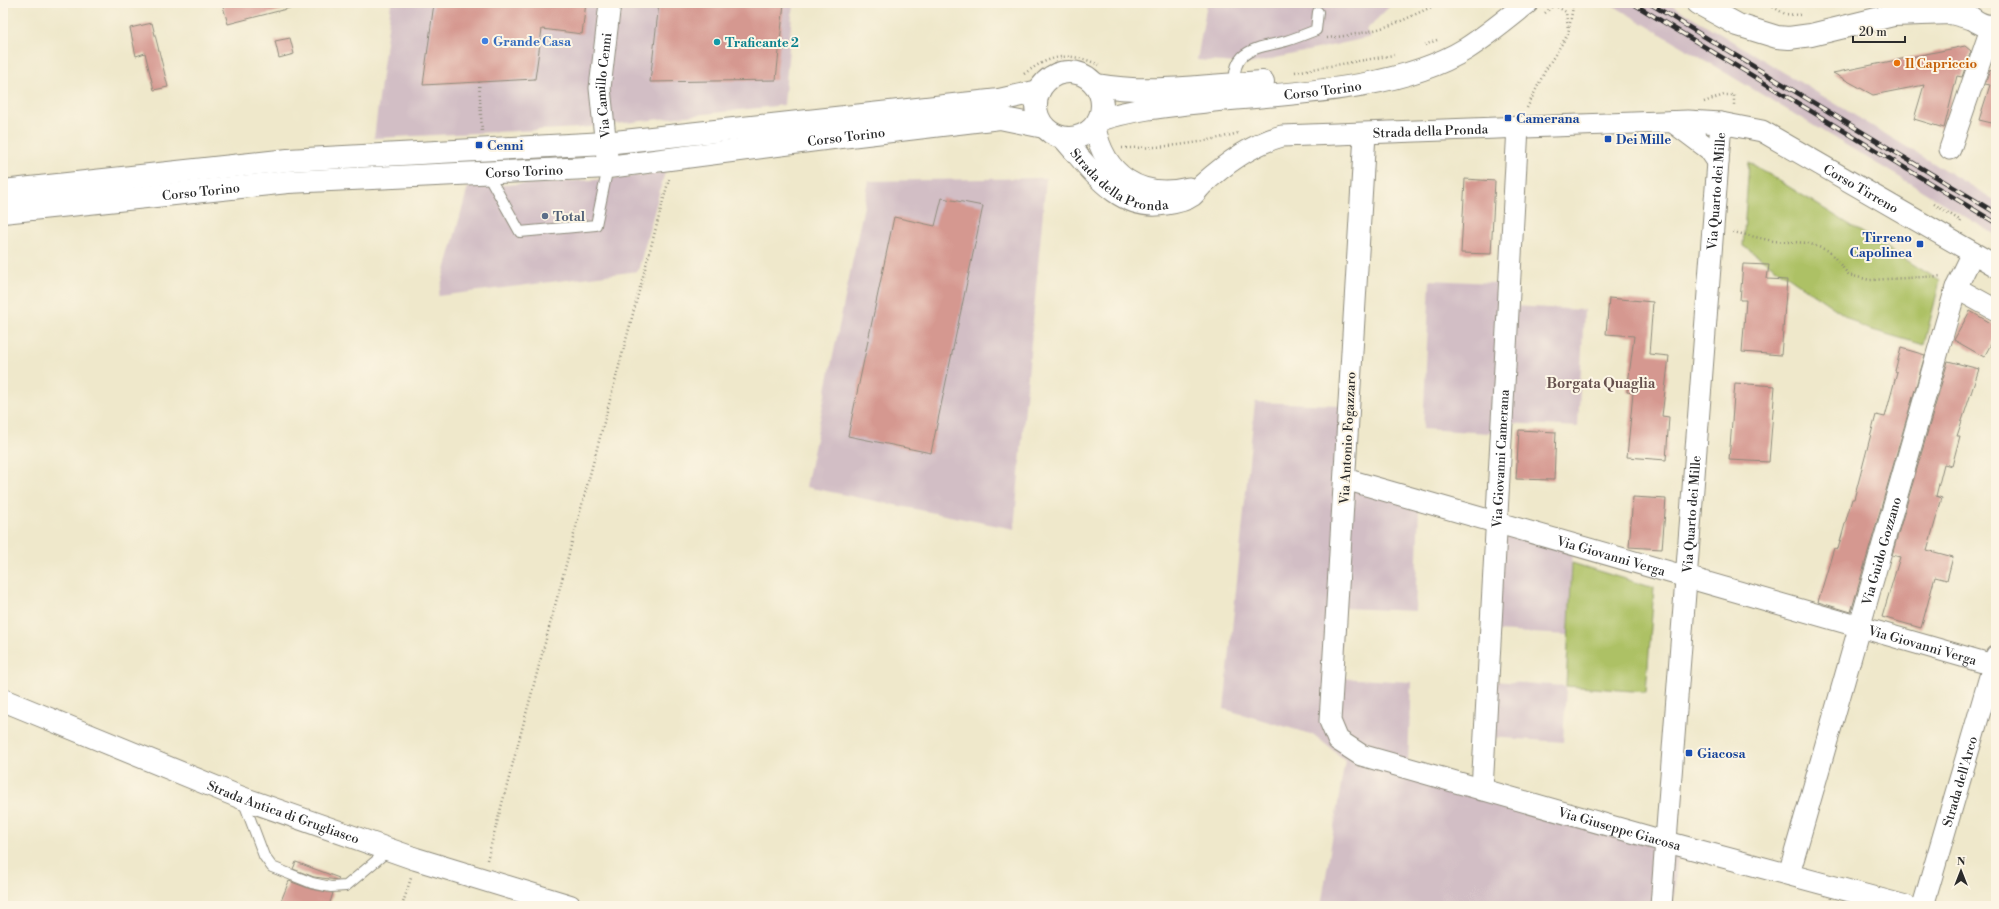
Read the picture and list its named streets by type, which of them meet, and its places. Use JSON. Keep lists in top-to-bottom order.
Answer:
{
  "streets": {
    "street": [
      "Via Camillo Cenni",
      "Corso Torino",
      "Strada della Pronda",
      "Corso Tirreno",
      "Via Quarto dei Mille",
      "Via Antonio Fogazzaro",
      "Via Giovanni Camerana",
      "Via Guido Gozzano",
      "Via Giovanni Verga",
      "Strada dell'Arco",
      "Strada Antica di Grugliasco",
      "Via Giuseppe Giacosa"
    ]
  },
  "crossings": [
    ["Via Camillo Cenni", "Corso Torino"],
    ["Corso Torino", "Strada della Pronda"],
    ["Strada della Pronda", "Corso Tirreno"],
    ["Strada della Pronda", "Via Quarto dei Mille"],
    ["Strada della Pronda", "Via Antonio Fogazzaro"],
    ["Strada della Pronda", "Via Giovanni Camerana"],
    ["Corso Tirreno", "Via Quarto dei Mille"],
    ["Corso Tirreno", "Via Guido Gozzano"],
    ["Via Quarto dei Mille", "Via Giovanni Verga"],
    ["Via Quarto dei Mille", "Via Giuseppe Giacosa"],
    ["Via Antonio Fogazzaro", "Via Giovanni Verga"],
    ["Via Antonio Fogazzaro", "Via Giuseppe Giacosa"],
    ["Via Giovanni Camerana", "Via Giovanni Verga"],
    ["Via Giovanni Camerana", "Via Giuseppe Giacosa"],
    ["Via Guido Gozzano", "Via Giovanni Verga"],
    ["Via Guido Gozzano", "Via Giuseppe Giacosa"],
    ["Via Giovanni Verga", "Strada dell'Arco"]
  ],
  "districts": ["Borgata Quaglia"],
  "places": {
    "other": [
      "Grande Casa",
      "Traficante 2",
      "Il Capriccio",
      "Total"
    ],
    "transit": [
      "Camerana",
      "Dei Mille",
      "Cenni",
      "Tirreno Capolinea",
      "Giacosa"
    ]
  },
  "scale_bar": "20 m",
  "north": "top"
}
